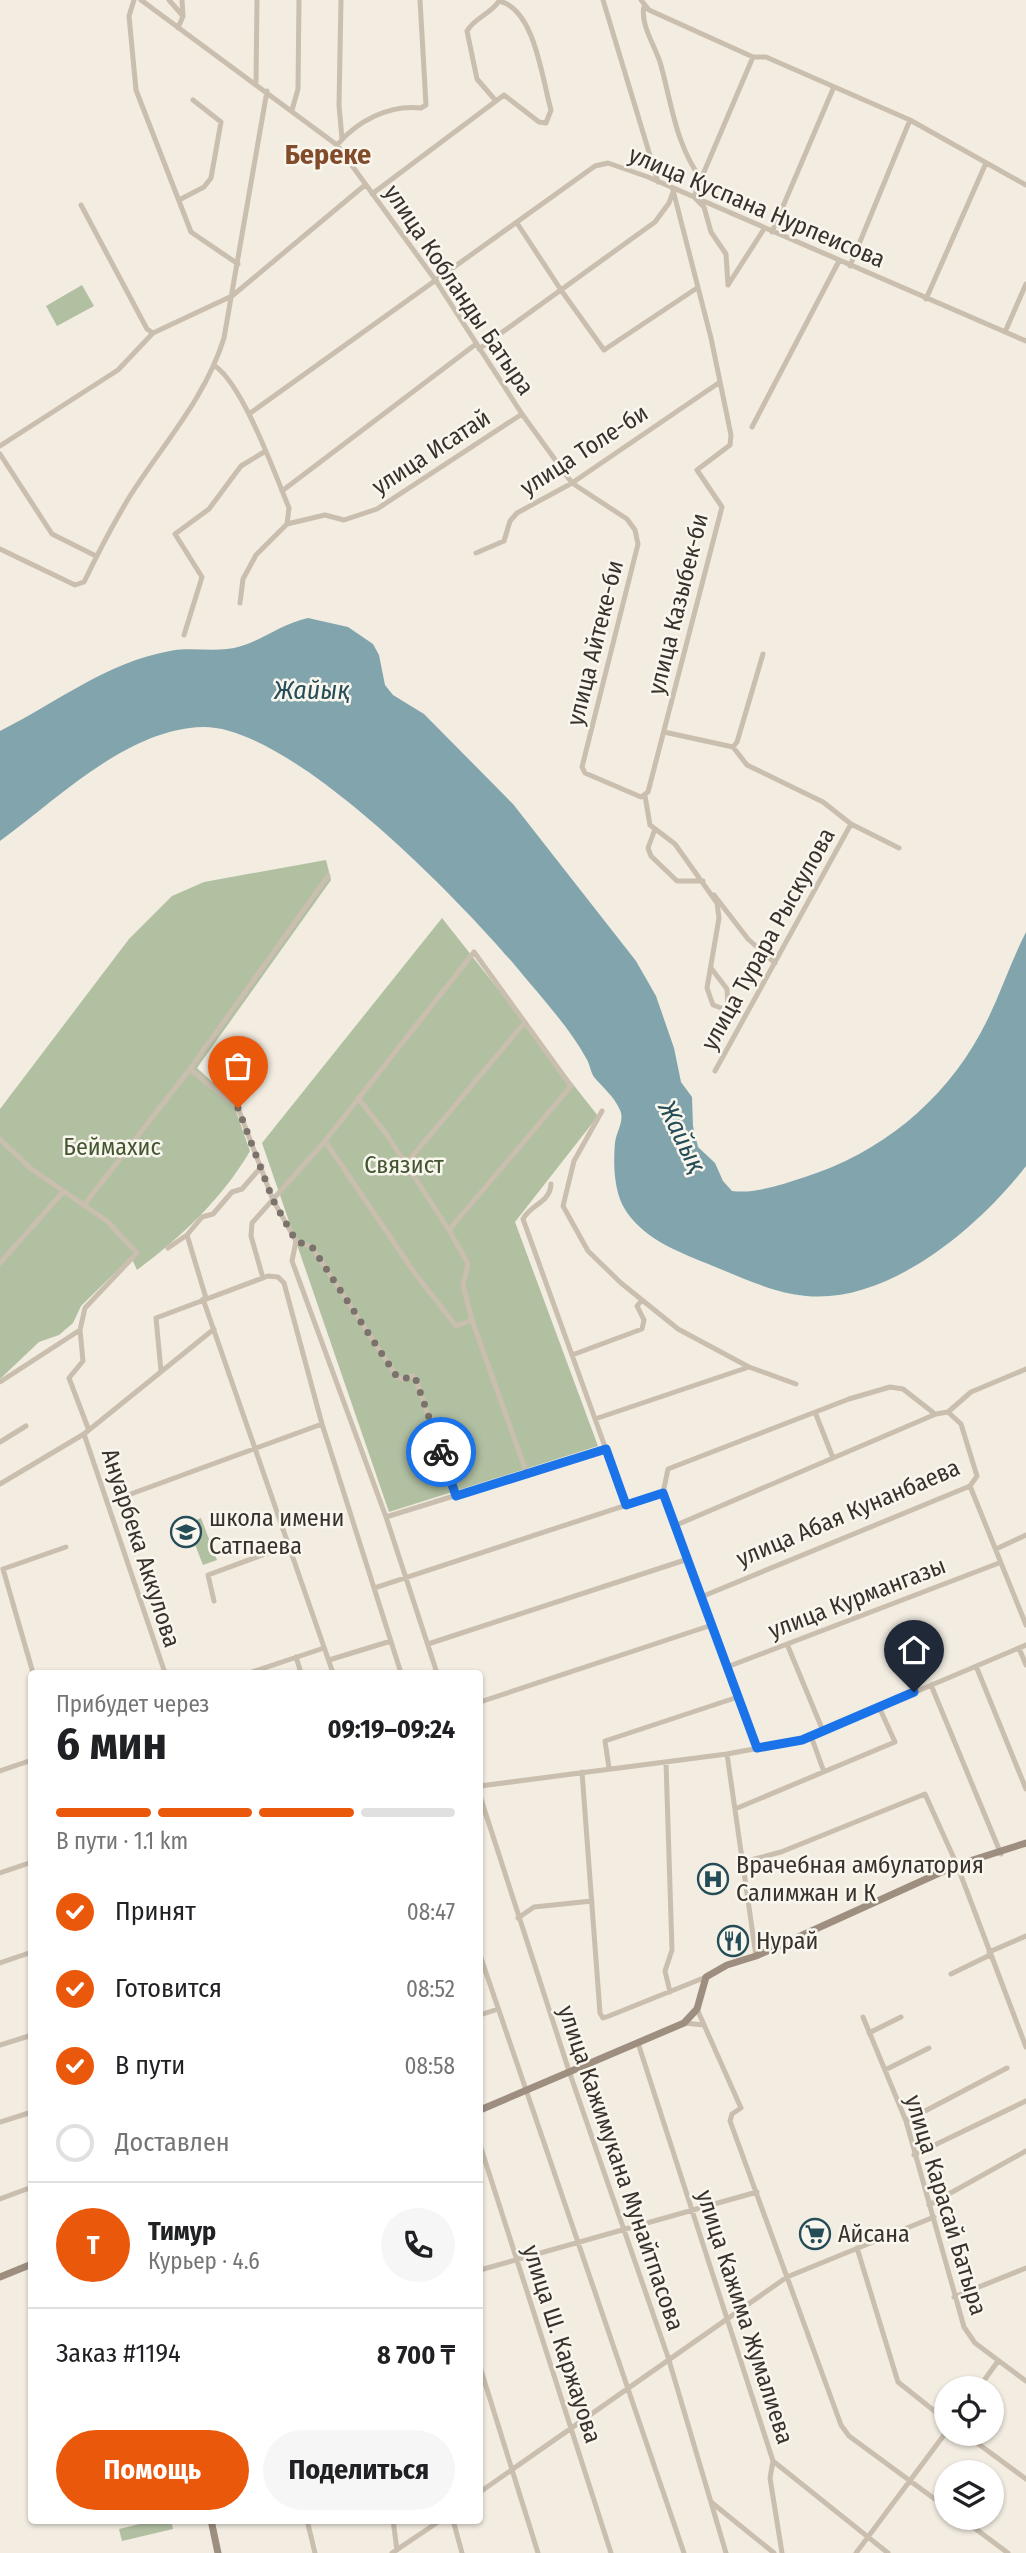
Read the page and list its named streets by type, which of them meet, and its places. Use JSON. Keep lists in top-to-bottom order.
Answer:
{
  "streets": {
    "street": [
      "улица Куспана Нурпеисова",
      "улица Кобланды Батыра",
      "улица Толе-би",
      "улица Исатай",
      "улица Казыбек-би",
      "улица Айтеке-би",
      "улица Турара Рыскулова",
      "улица Абая Кунанбаева",
      "Ануарбека Аккулова",
      "улица Курмангазы",
      "улица Кажимукана Мунайтпасова",
      "улица Карасай Батыра",
      "улица Кажима Жумалиева",
      "улица Ш. Каржауова"
    ]
  },
  "crossings": [
    ["улица Куспана Нурпеисова", "улица Кобланды Батыра"],
    ["улица Кобланды Батыра", "улица Толе-би"],
    ["улица Кобланды Батыра", "улица Исатай"],
    ["улица Кобланды Батыра", "улица Айтеке-би"],
    ["улица Толе-би", "улица Казыбек-би"],
    ["улица Толе-би", "улица Айтеке-би"],
    ["улица Казыбек-би", "улица Айтеке-би"]
  ],
  "districts": ["Береке"],
  "water": ["Жайық"],
  "parks": ["Беймахис", "Связист"],
  "places": {
    "school or university": ["школа имени Сатпаева"],
    "hospital": ["Врачебная амбулатория Салимжан и К"],
    "restaurant": ["Нурай"],
    "supermarket": ["Айсана"]
  },
  "page": {
    "heading": ["6 мин", "Прибудет через", "09:19–09:24"],
    "panel": [
      "Тимур",
      "Курьер · 4.6",
      "Заказ #1194",
      "8 700 ₸"
    ],
    "bar": "В пути · 1.1 km",
    "list": [
      ["Принят", "08:47"],
      ["Готовится", "08:52"],
      ["В пути", "08:58"],
      "Доставлен"
    ],
    "round": "Т",
    "buttons": ["Помощь", "Поделиться"]
  }
}
